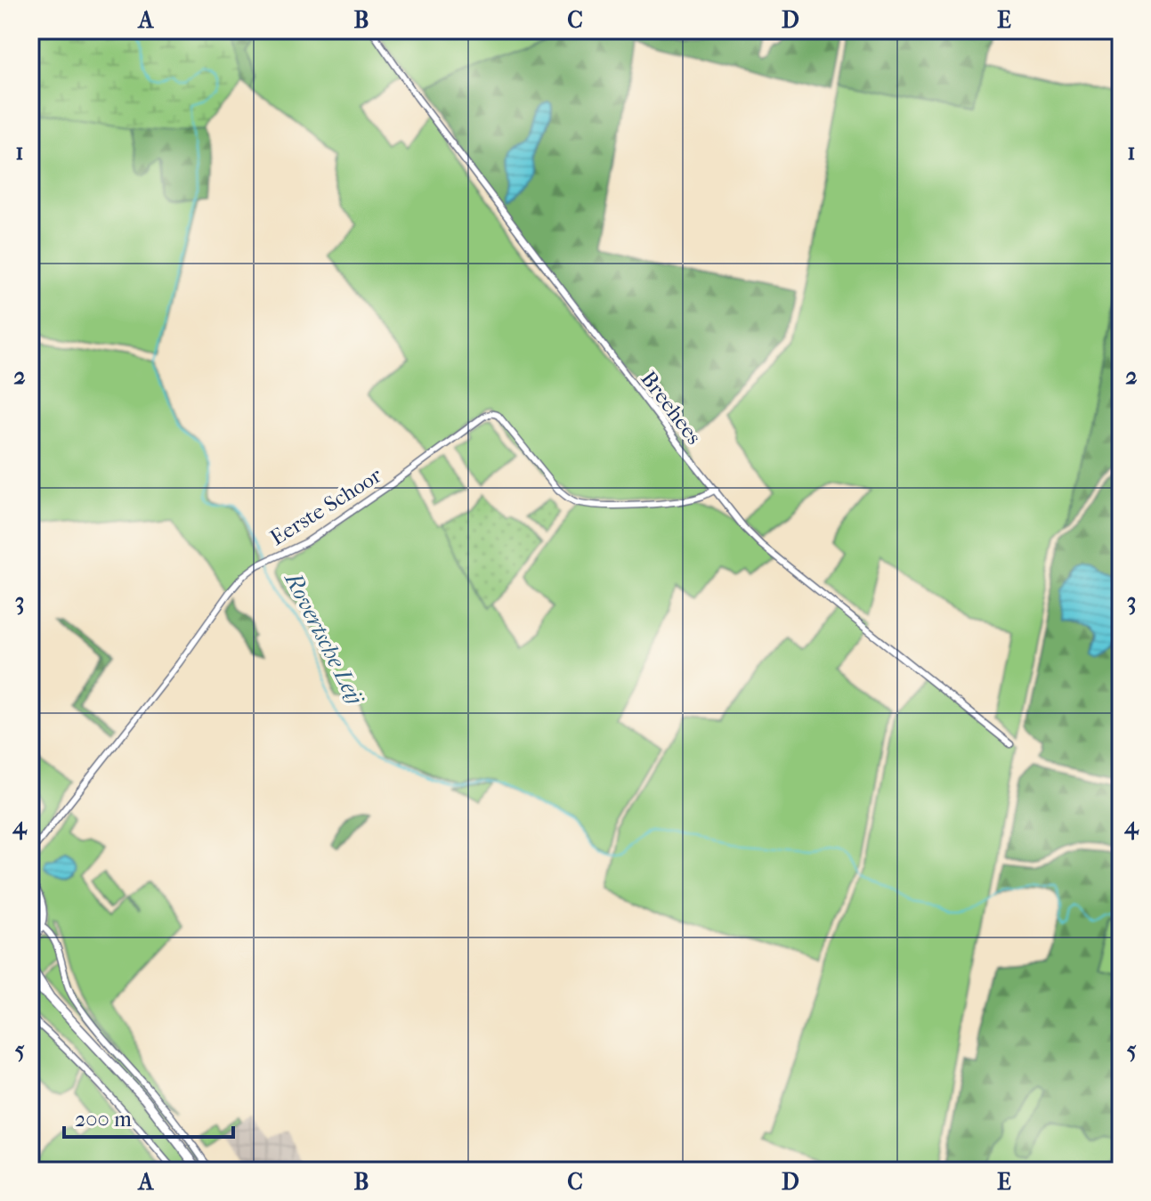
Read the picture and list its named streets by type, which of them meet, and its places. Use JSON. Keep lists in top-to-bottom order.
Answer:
{
  "streets": {
    "street": ["Breehees", "Eerste Schoor"]
  },
  "crossings": [
    ["Breehees", "Eerste Schoor"]
  ],
  "water": ["Rovertsche Leij"],
  "scale_bar": "200 m",
  "grid": {
    "columns": [
      "A",
      "B",
      "C",
      "D",
      "E"
    ],
    "rows": [
      "1",
      "2",
      "3",
      "4",
      "5"
    ]
  }
}
